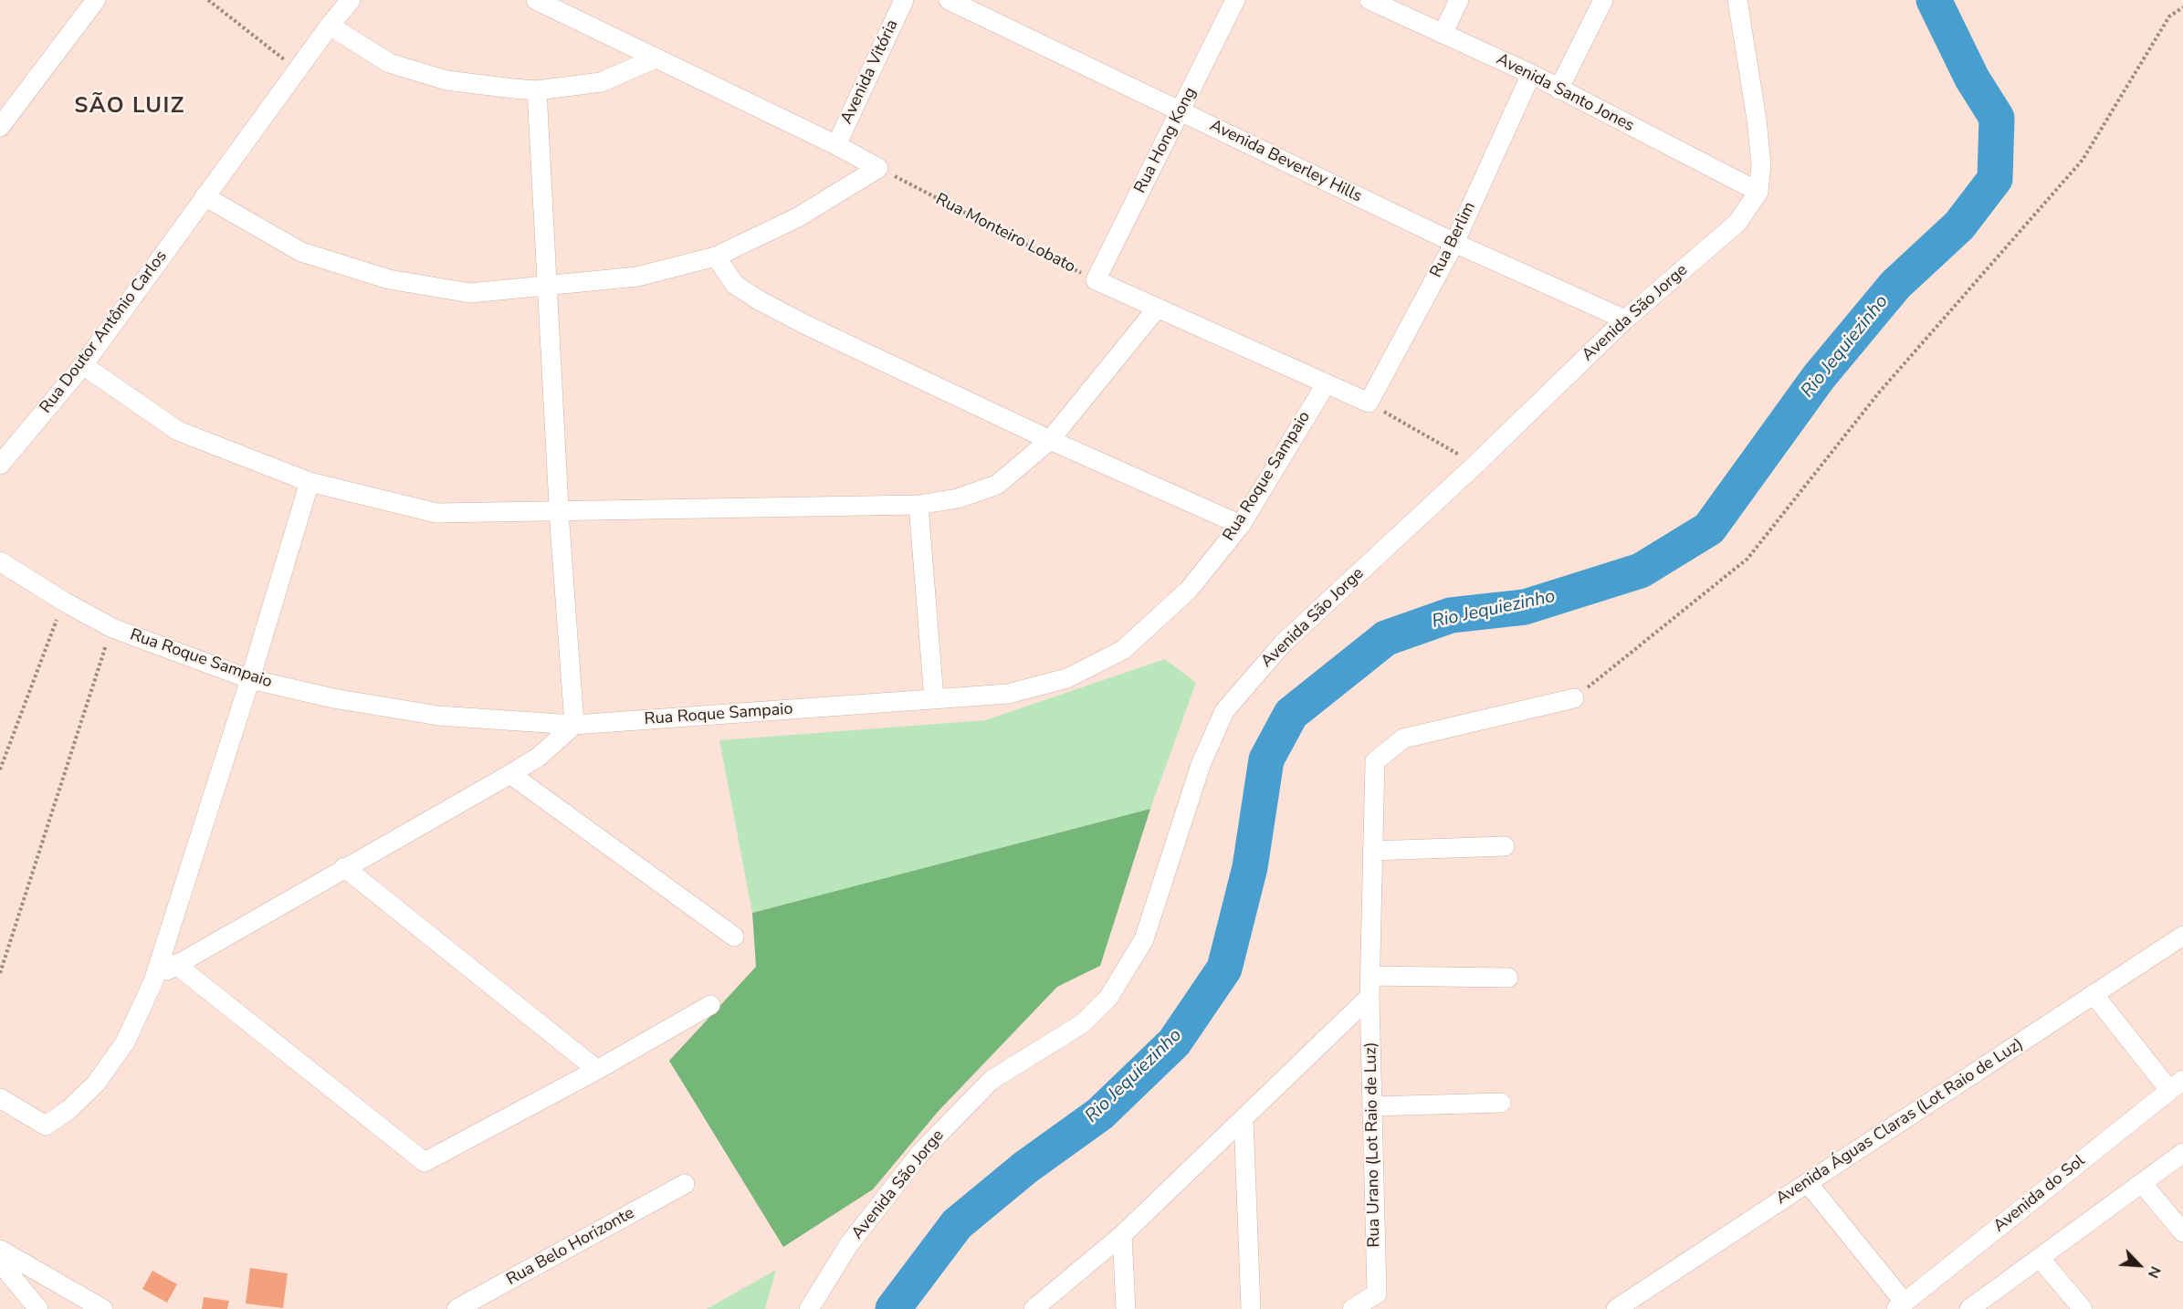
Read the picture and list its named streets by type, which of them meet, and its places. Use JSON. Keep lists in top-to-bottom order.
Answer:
{
  "streets": {
    "street": [
      "Avenida Vitória",
      "Avenida Santo Jones",
      "Rua Hong Kong",
      "Avenida Beverley Hills",
      "Rua Berlim",
      "Avenida São Jorge",
      "Rua Doutor Antônio Carlos",
      "Rua Roque Sampaio",
      "Avenida Águas Claras (Lot Raio de Luz)",
      "Rua Urano (Lot Raio de Luz)",
      "Avenida do Sol",
      "Rua Belo Horizonte"
    ],
    "path": ["Rua Monteiro Lobato"]
  },
  "crossings": [
    ["Avenida Santo Jones", "Rua Berlim"],
    ["Avenida Santo Jones", "Avenida São Jorge"],
    ["Rua Hong Kong", "Avenida Beverley Hills"],
    ["Rua Hong Kong", "Rua Monteiro Lobato"],
    ["Avenida Beverley Hills", "Rua Berlim"],
    ["Avenida Beverley Hills", "Avenida São Jorge"]
  ],
  "districts": ["SÃO LUIZ"],
  "water": ["Rio Jequiezinho"],
  "north": "bottom right"
}
